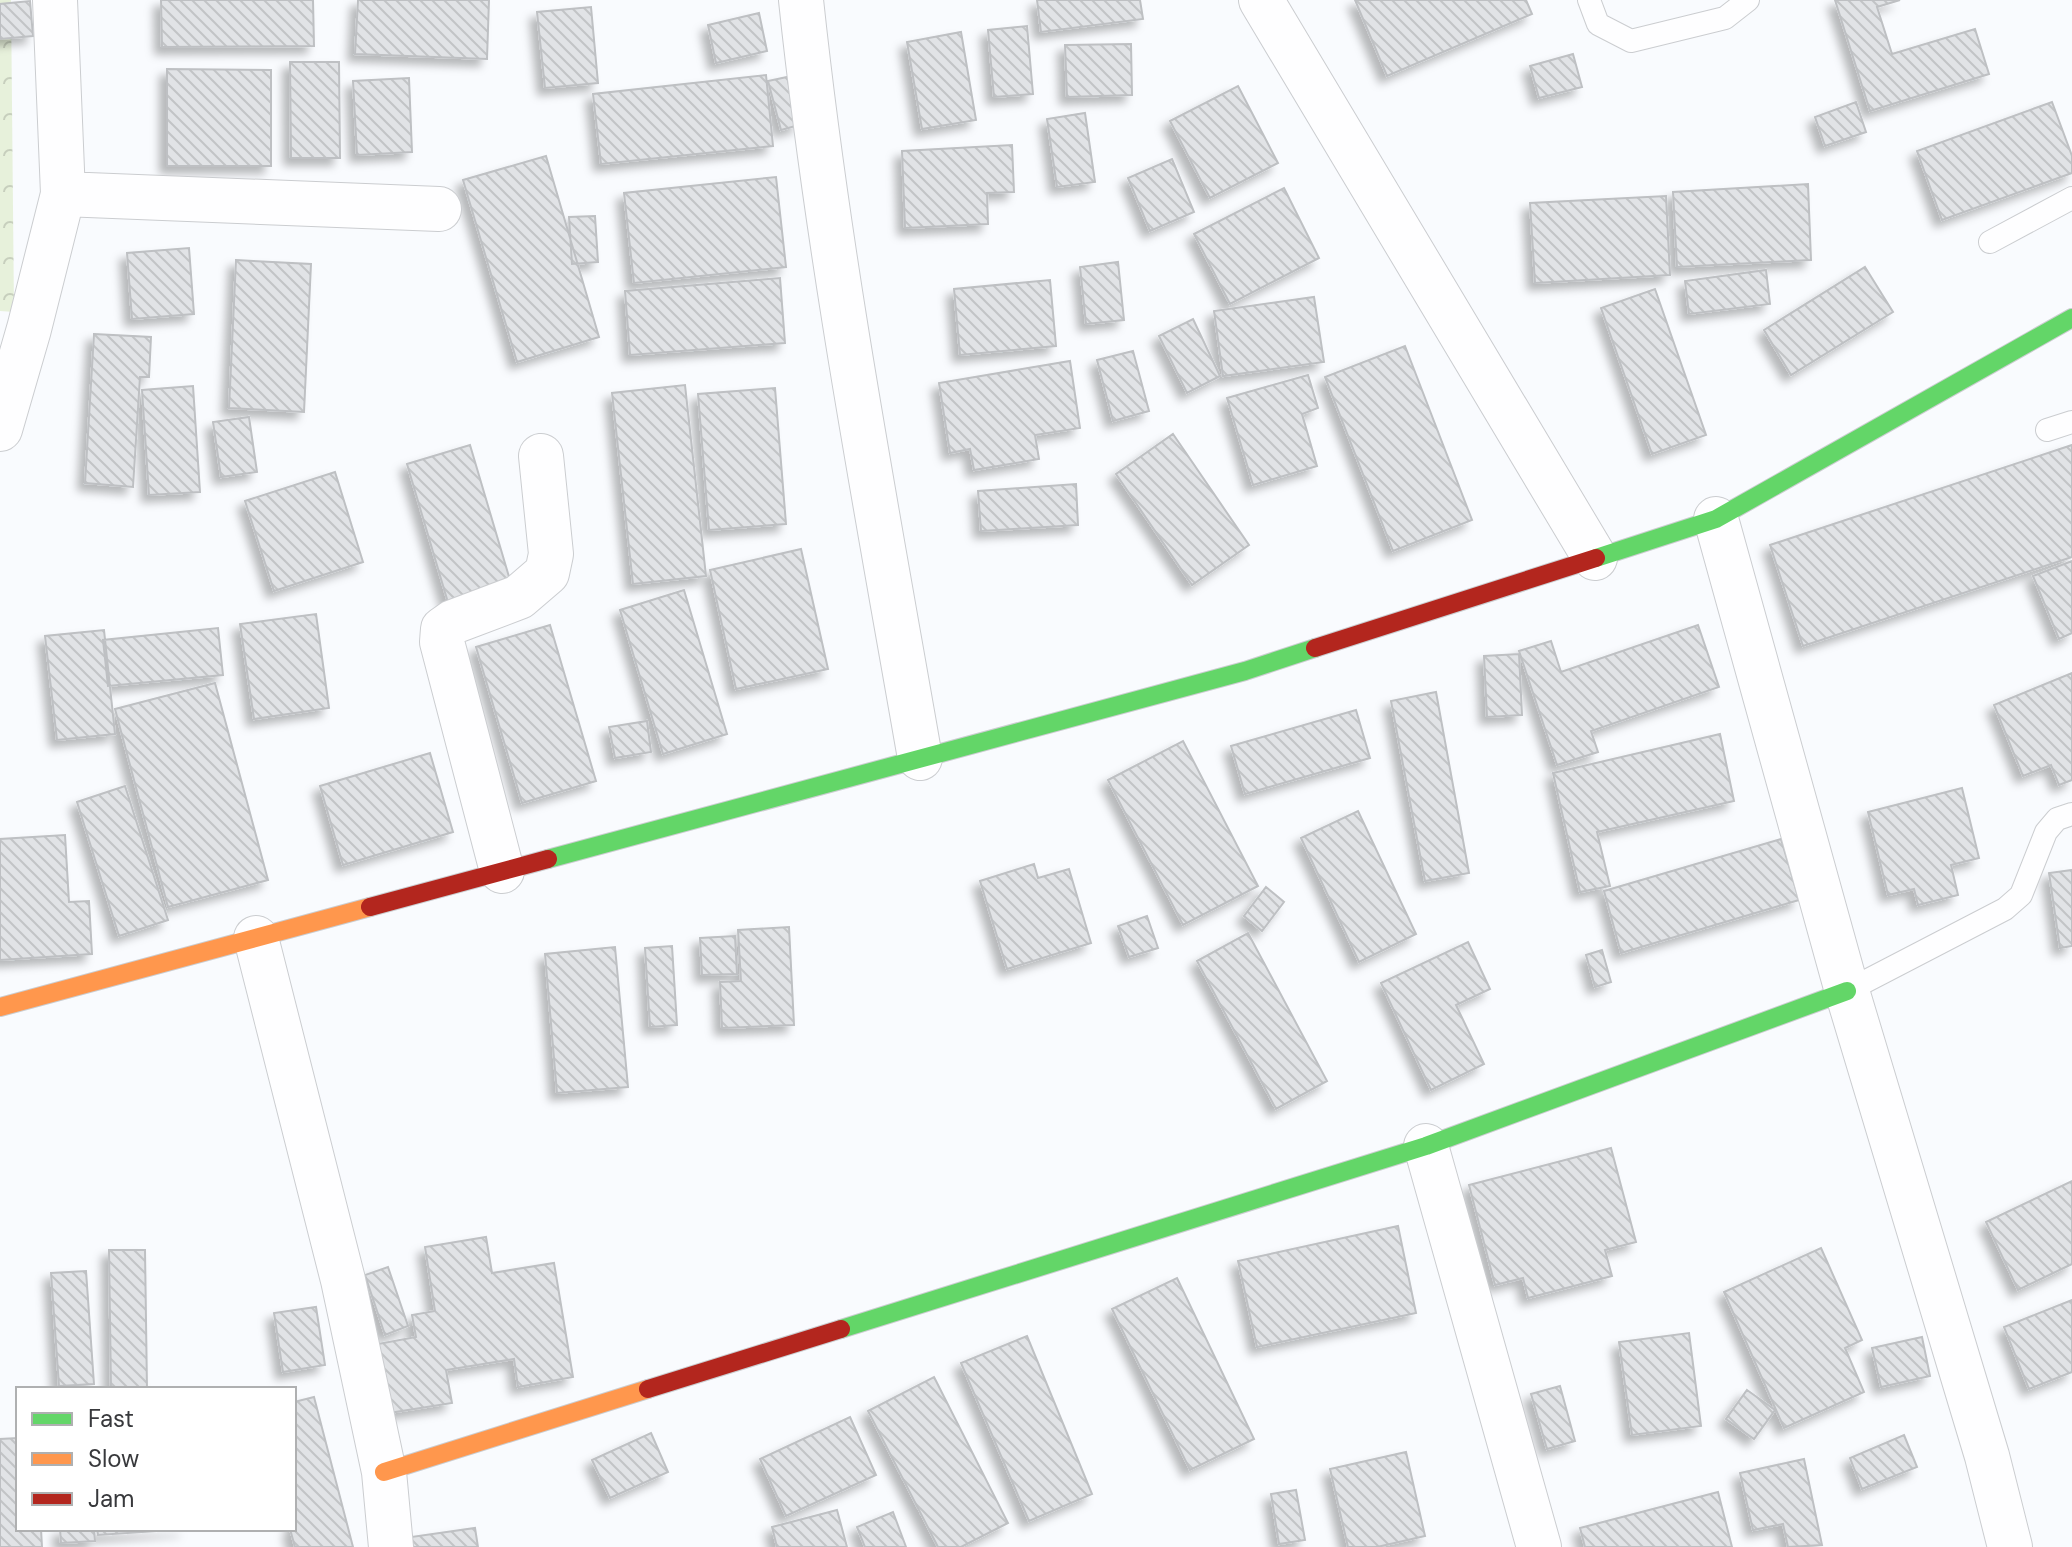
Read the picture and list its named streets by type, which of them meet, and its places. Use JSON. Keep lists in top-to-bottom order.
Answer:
{
  "legend": ["Fast", "Slow", "Jam"]
}
